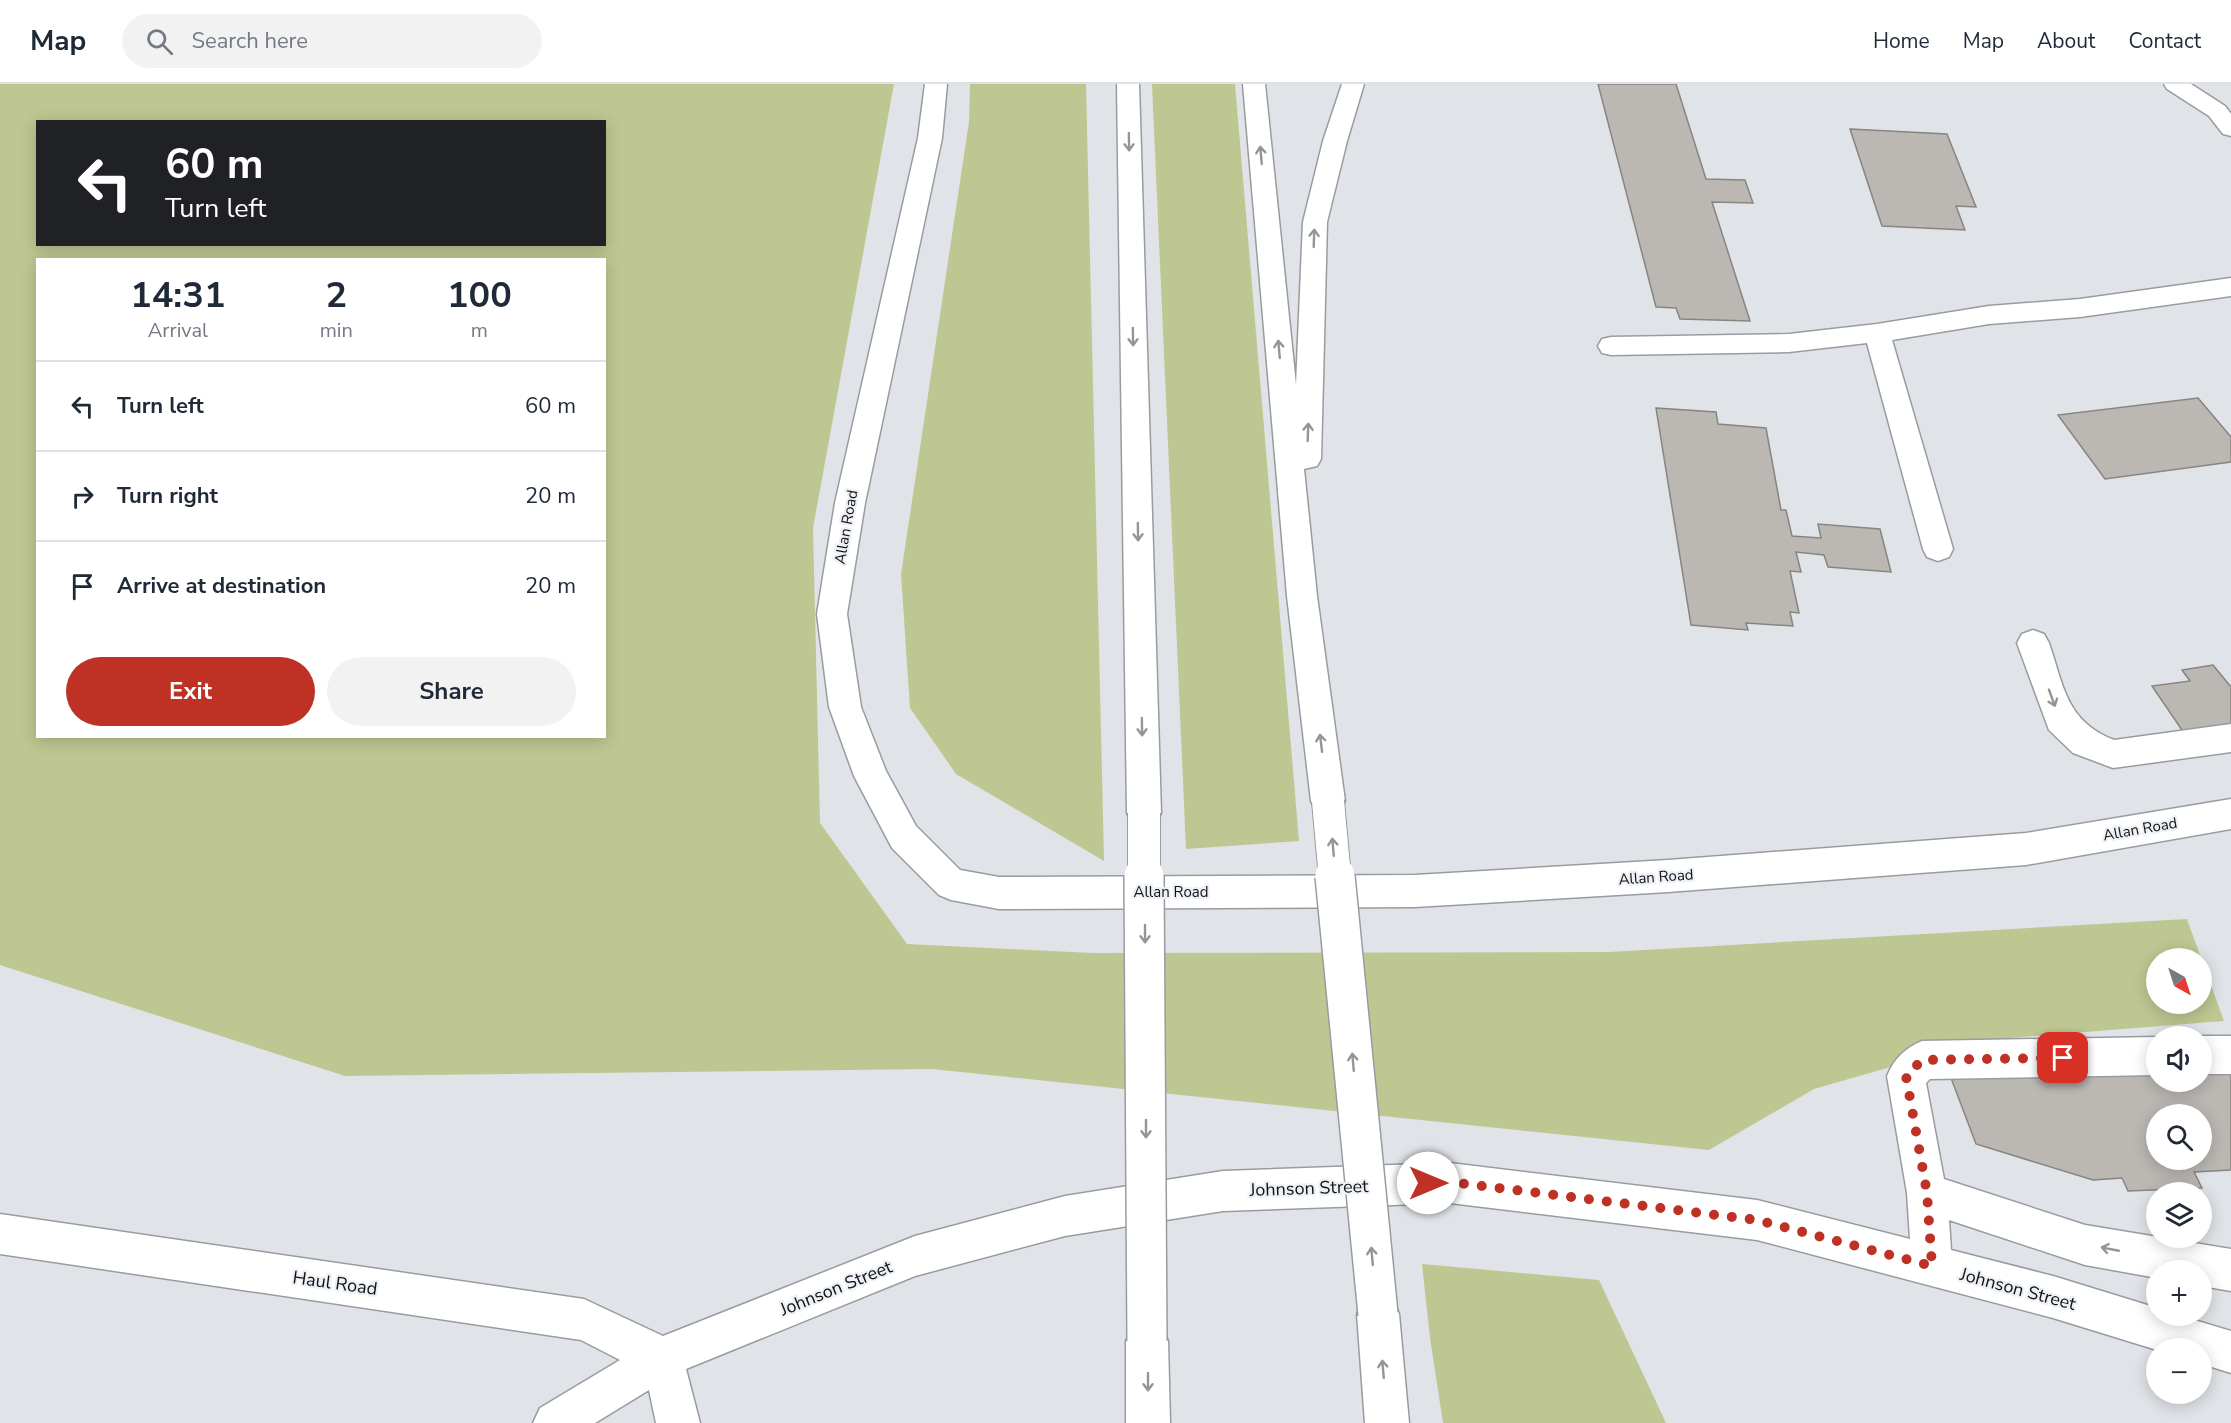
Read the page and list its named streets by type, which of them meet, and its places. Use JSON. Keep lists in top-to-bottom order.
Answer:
{
  "streets": {
    "main road": ["Allan Road", "Johnson Street", "Haul Road"]
  },
  "crossings": [
    ["Johnson Street", "Haul Road"]
  ],
  "north": "bottom right",
  "page": {
    "header": "Map",
    "search": "Search here",
    "nav": [
      "Home",
      "Map",
      "About",
      "Contact"
    ],
    "turn": ["60 m", "Turn left"],
    "eta": [
      "14:31",
      "Arrival",
      "2",
      "min",
      "100",
      "m"
    ],
    "list": [
      {
        "name": "Turn left",
        "value": "60 m"
      },
      {
        "name": "Turn right",
        "value": "20 m"
      },
      {
        "name": "Arrive at destination",
        "value": "20 m"
      }
    ],
    "buttons": ["Exit", "Share"],
    "map_buttons": ["+", "−"]
  }
}
